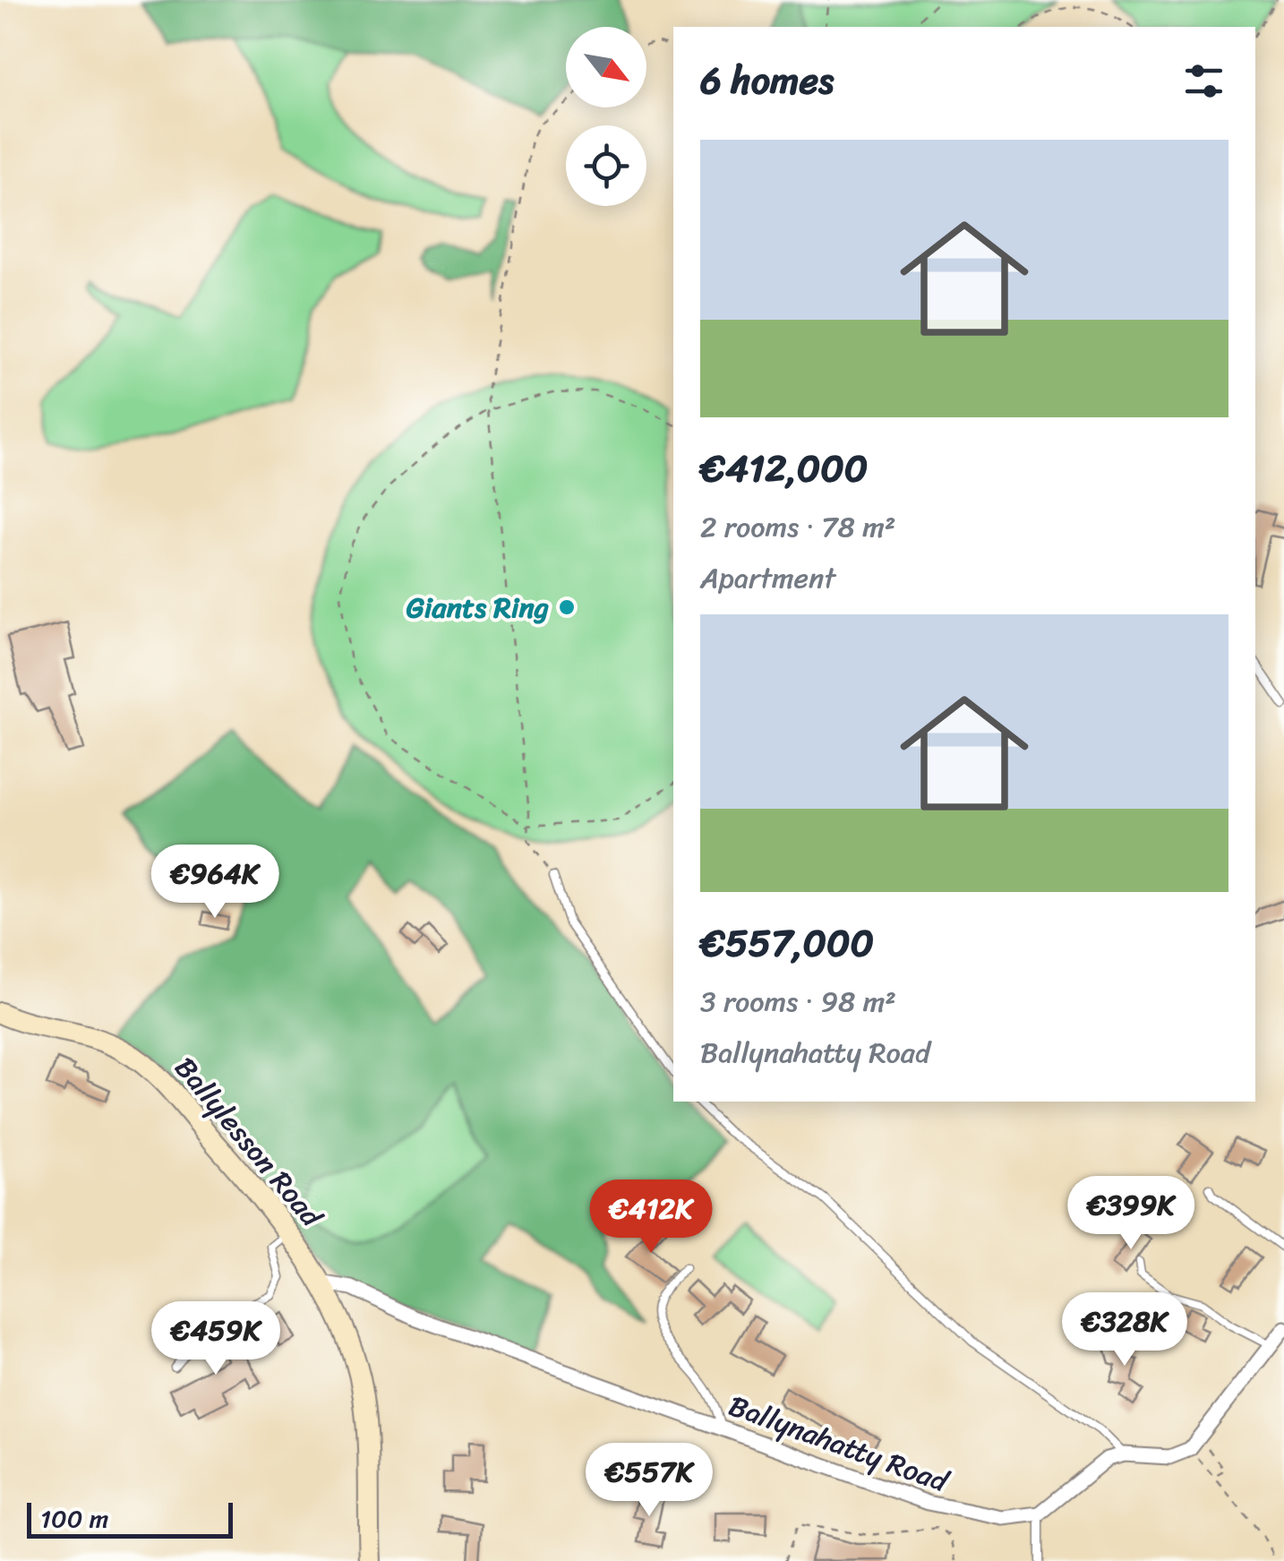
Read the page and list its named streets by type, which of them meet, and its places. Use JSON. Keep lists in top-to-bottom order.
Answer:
{
  "streets": {
    "main road": ["Ballylesson Road"],
    "street": ["Ballynahatty Road"]
  },
  "crossings": [
    ["Ballylesson Road", "Ballynahatty Road"]
  ],
  "places": ["Giants Ring"],
  "scale_bar": "100 m",
  "north": "bottom right",
  "page": {
    "heading": "6 homes",
    "list": [
      {
        "name": "€412,000",
        "note": "2 rooms · 78 m² · Apartment"
      },
      {
        "name": "€557,000",
        "note": "3 rooms · 98 m² · Ballynahatty Road"
      }
    ],
    "price": [
      "€964K",
      "€399K",
      "€412K",
      "€328K",
      "€459K",
      "€557K"
    ],
    "scale": "100 m"
  }
}
